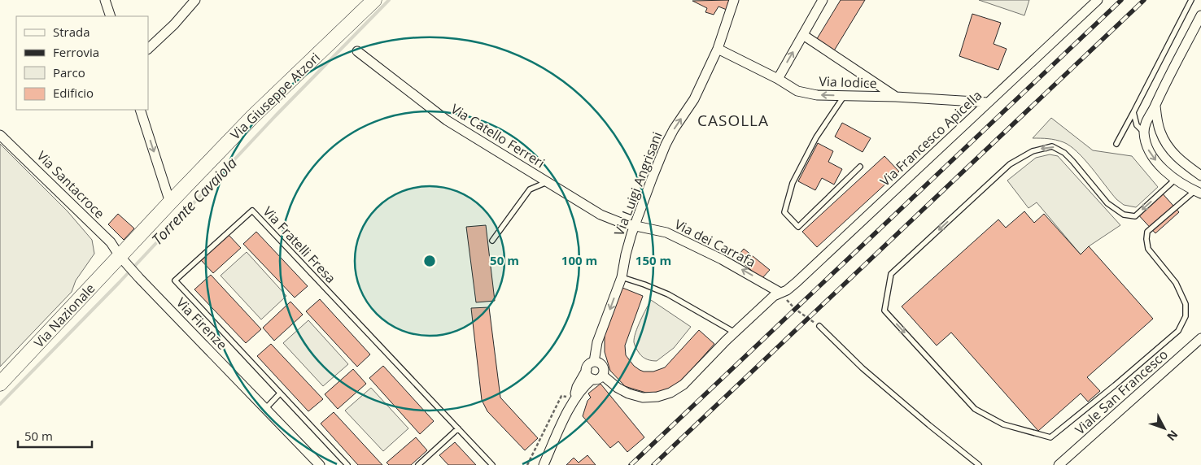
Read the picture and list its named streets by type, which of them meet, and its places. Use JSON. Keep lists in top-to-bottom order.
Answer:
{
  "streets": {
    "main road": ["Via Giuseppe Atzori", "Via Nazionale"],
    "street": [
      "Via Iodice",
      "Via Catello Ferreri",
      "Via Francesco Apicella",
      "Via Luigi Angrisani",
      "Via Santacroce",
      "Via dei Carrafa",
      "Via Firenze",
      "Viale San Francesco"
    ],
    "lane": ["Via Fratelli Fresa"]
  },
  "crossings": [
    ["Via Iodice", "Via Francesco Apicella"],
    ["Via Iodice", "Via Luigi Angrisani"],
    ["Via Giuseppe Atzori", "Via Santacroce"],
    ["Via Giuseppe Atzori", "Via Nazionale"],
    ["Via Giuseppe Atzori", "Via Firenze"],
    ["Via Catello Ferreri", "Via Luigi Angrisani"],
    ["Via Catello Ferreri", "Via dei Carrafa"],
    ["Via Francesco Apicella", "Via Luigi Angrisani"],
    ["Via Francesco Apicella", "Via dei Carrafa"],
    ["Via Luigi Angrisani", "Via dei Carrafa"],
    ["Via Santacroce", "Via Nazionale"],
    ["Via Santacroce", "Via Firenze"],
    ["Via Nazionale", "Via Firenze"]
  ],
  "one_way": ["Via dei Carrafa"],
  "districts": ["CASOLLA"],
  "water": ["Torrente Cavaiola"],
  "legend": [
    "Strada",
    "Ferrovia",
    "Parco",
    "Edificio"
  ],
  "scale_bar": "50 m",
  "north": "bottom right",
  "rings": ["50 m", "100 m", "150 m"]
}
